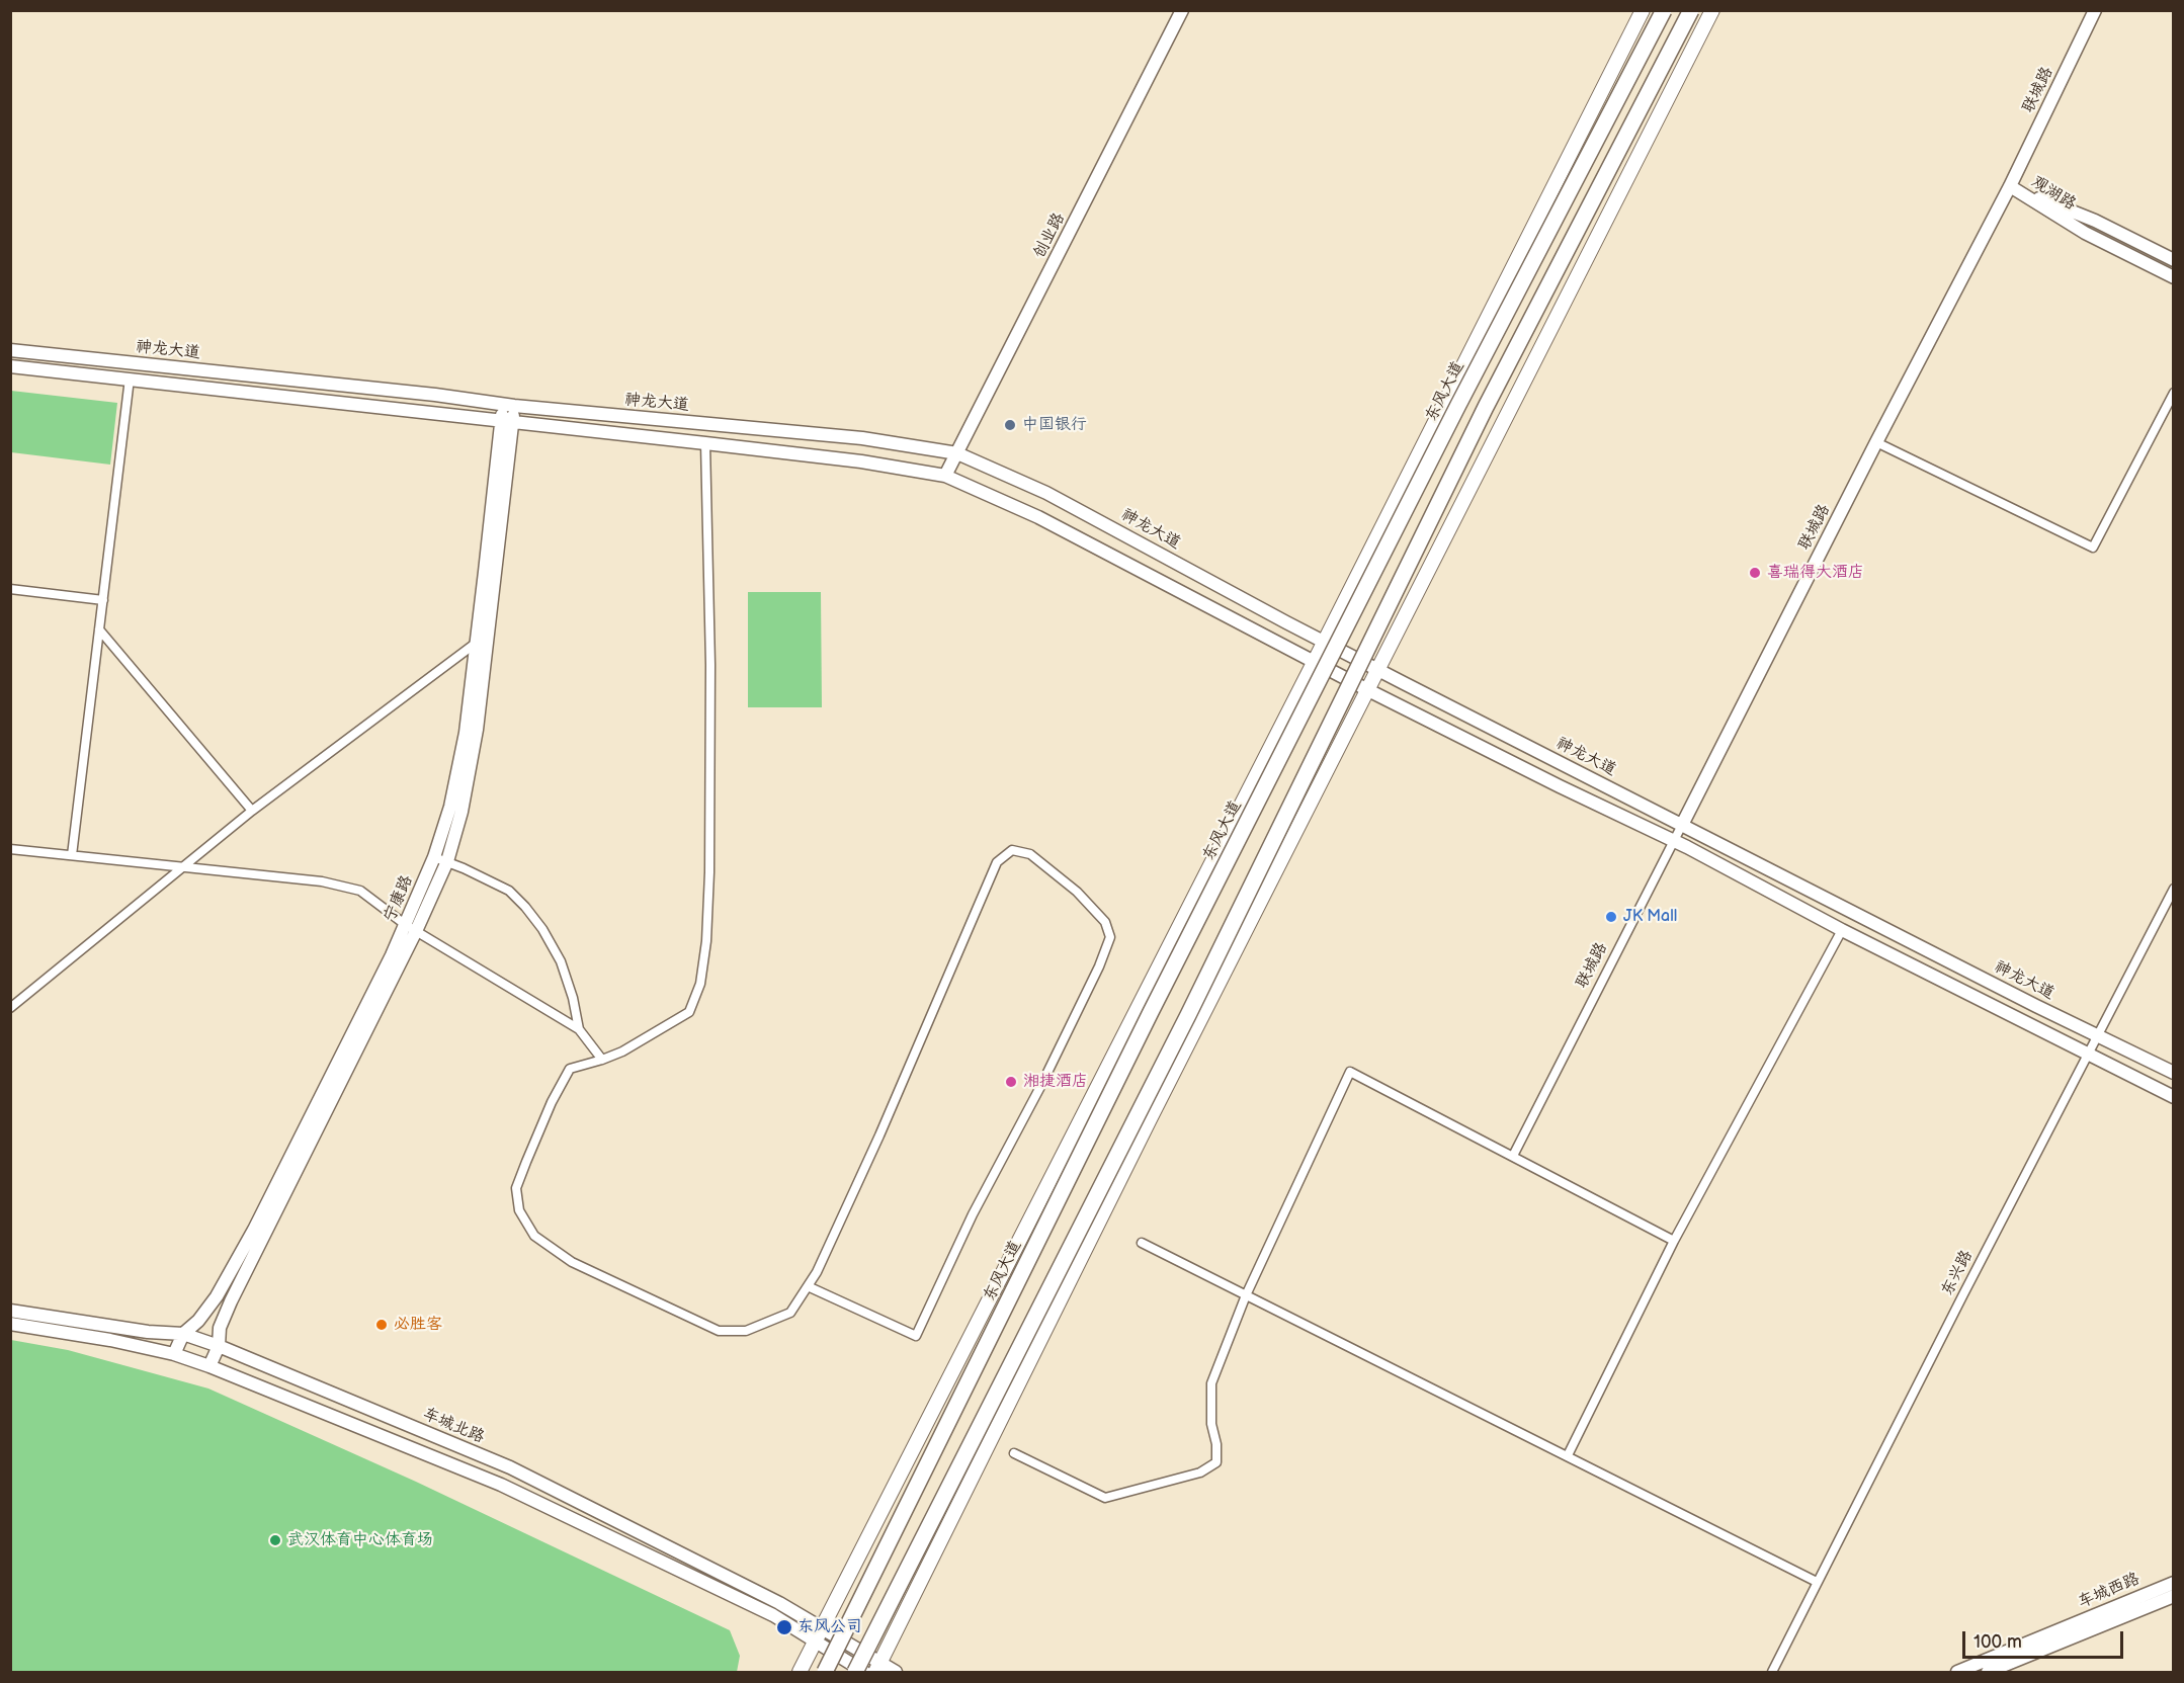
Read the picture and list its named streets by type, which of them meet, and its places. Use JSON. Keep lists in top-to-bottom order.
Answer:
{
  "streets": {
    "highway": ["东风大道"],
    "main road": [
      "联城路",
      "观湖路",
      "创业路",
      "神龙大道",
      "宁康路",
      "车城北路",
      "车城西路"
    ],
    "street": ["东兴路"]
  },
  "crossings": [
    ["联城路", "观湖路"],
    ["联城路", "神龙大道"],
    ["创业路", "神龙大道"],
    ["神龙大道", "宁康路"],
    ["神龙大道", "东兴路"],
    ["宁康路", "车城北路"]
  ],
  "places": [
    "中国银行",
    "喜瑞得大酒店",
    "JK Mall",
    "湘捷酒店",
    "必胜客",
    "武汉体育中心体育场",
    "东风公司"
  ],
  "scale_bar": "100 m"
}
